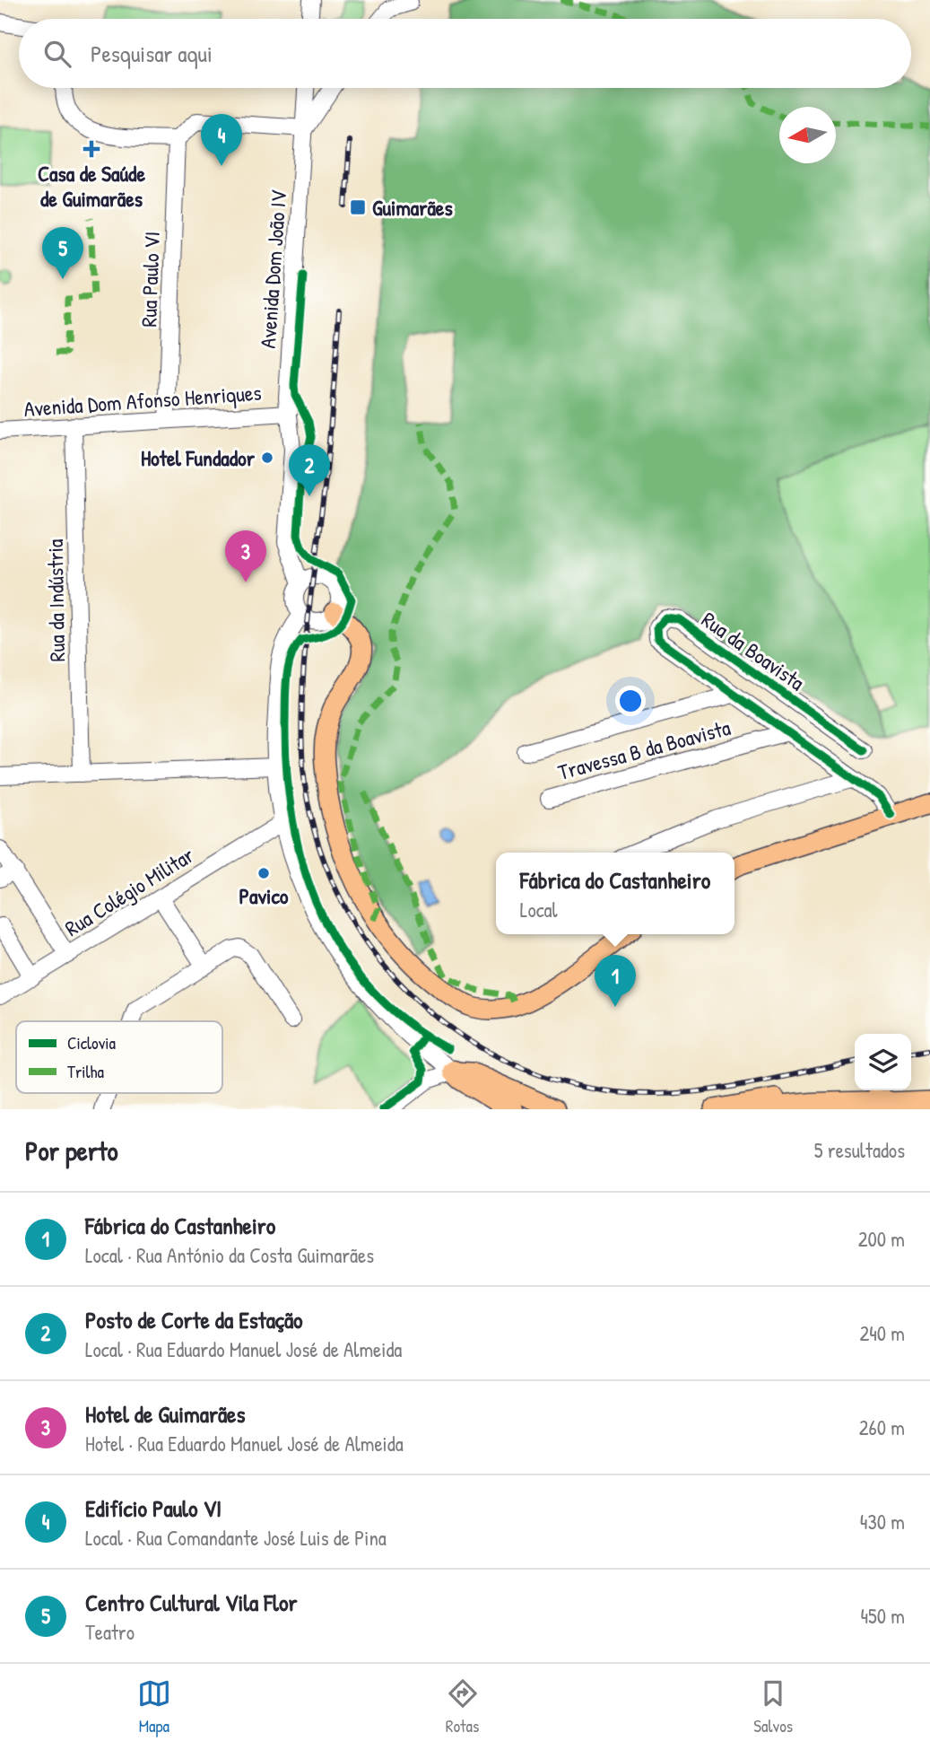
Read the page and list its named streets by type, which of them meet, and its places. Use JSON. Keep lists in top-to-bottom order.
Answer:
{
  "streets": {
    "street": [
      "Avenida Dom João IV",
      "Rua Paulo VI",
      "Avenida Dom Afonso Henriques",
      "Rua da Indústria",
      "Rua da Boavista",
      "Travessa B da Boavista",
      "Rua Colégio Militar"
    ]
  },
  "crossings": [
    ["Avenida Dom João IV", "Avenida Dom Afonso Henriques"],
    ["Rua Paulo VI", "Avenida Dom Afonso Henriques"],
    ["Avenida Dom Afonso Henriques", "Rua da Indústria"],
    ["Rua da Boavista", "Travessa B da Boavista"]
  ],
  "places": {
    "health": ["Casa de Saúde de Guimarães"],
    "transit": ["Guimarães"],
    "other": ["Hotel Fundador", "Pavico"]
  },
  "legend": ["Ciclovia", "Trilha"],
  "north": "left",
  "page": {
    "search": "Pesquisar aqui",
    "pins": [
      "4",
      "5",
      "2",
      "3",
      "1"
    ],
    "popup": ["Fábrica do Castanheiro", "Local"],
    "heading": ["Por perto", "5 resultados"],
    "list": [
      {
        "mark": "1",
        "name": "Fábrica do Castanheiro",
        "note": "Local · Rua António da Costa Guimarães",
        "value": "200 m"
      },
      {
        "mark": "2",
        "name": "Posto de Corte da Estação",
        "note": "Local · Rua Eduardo Manuel José de Almeida",
        "value": "240 m"
      },
      {
        "mark": "3",
        "name": "Hotel de Guimarães",
        "note": "Hotel · Rua Eduardo Manuel José de Almeida",
        "value": "260 m"
      },
      {
        "mark": "4",
        "name": "Edifício Paulo VI",
        "note": "Local · Rua Comandante José Luis de Pina",
        "value": "430 m"
      },
      {
        "mark": "5",
        "name": "Centro Cultural Vila Flor",
        "note": "Teatro",
        "value": "450 m"
      }
    ],
    "nav": ["Mapa", "Rotas", "Salvos"]
  }
}
